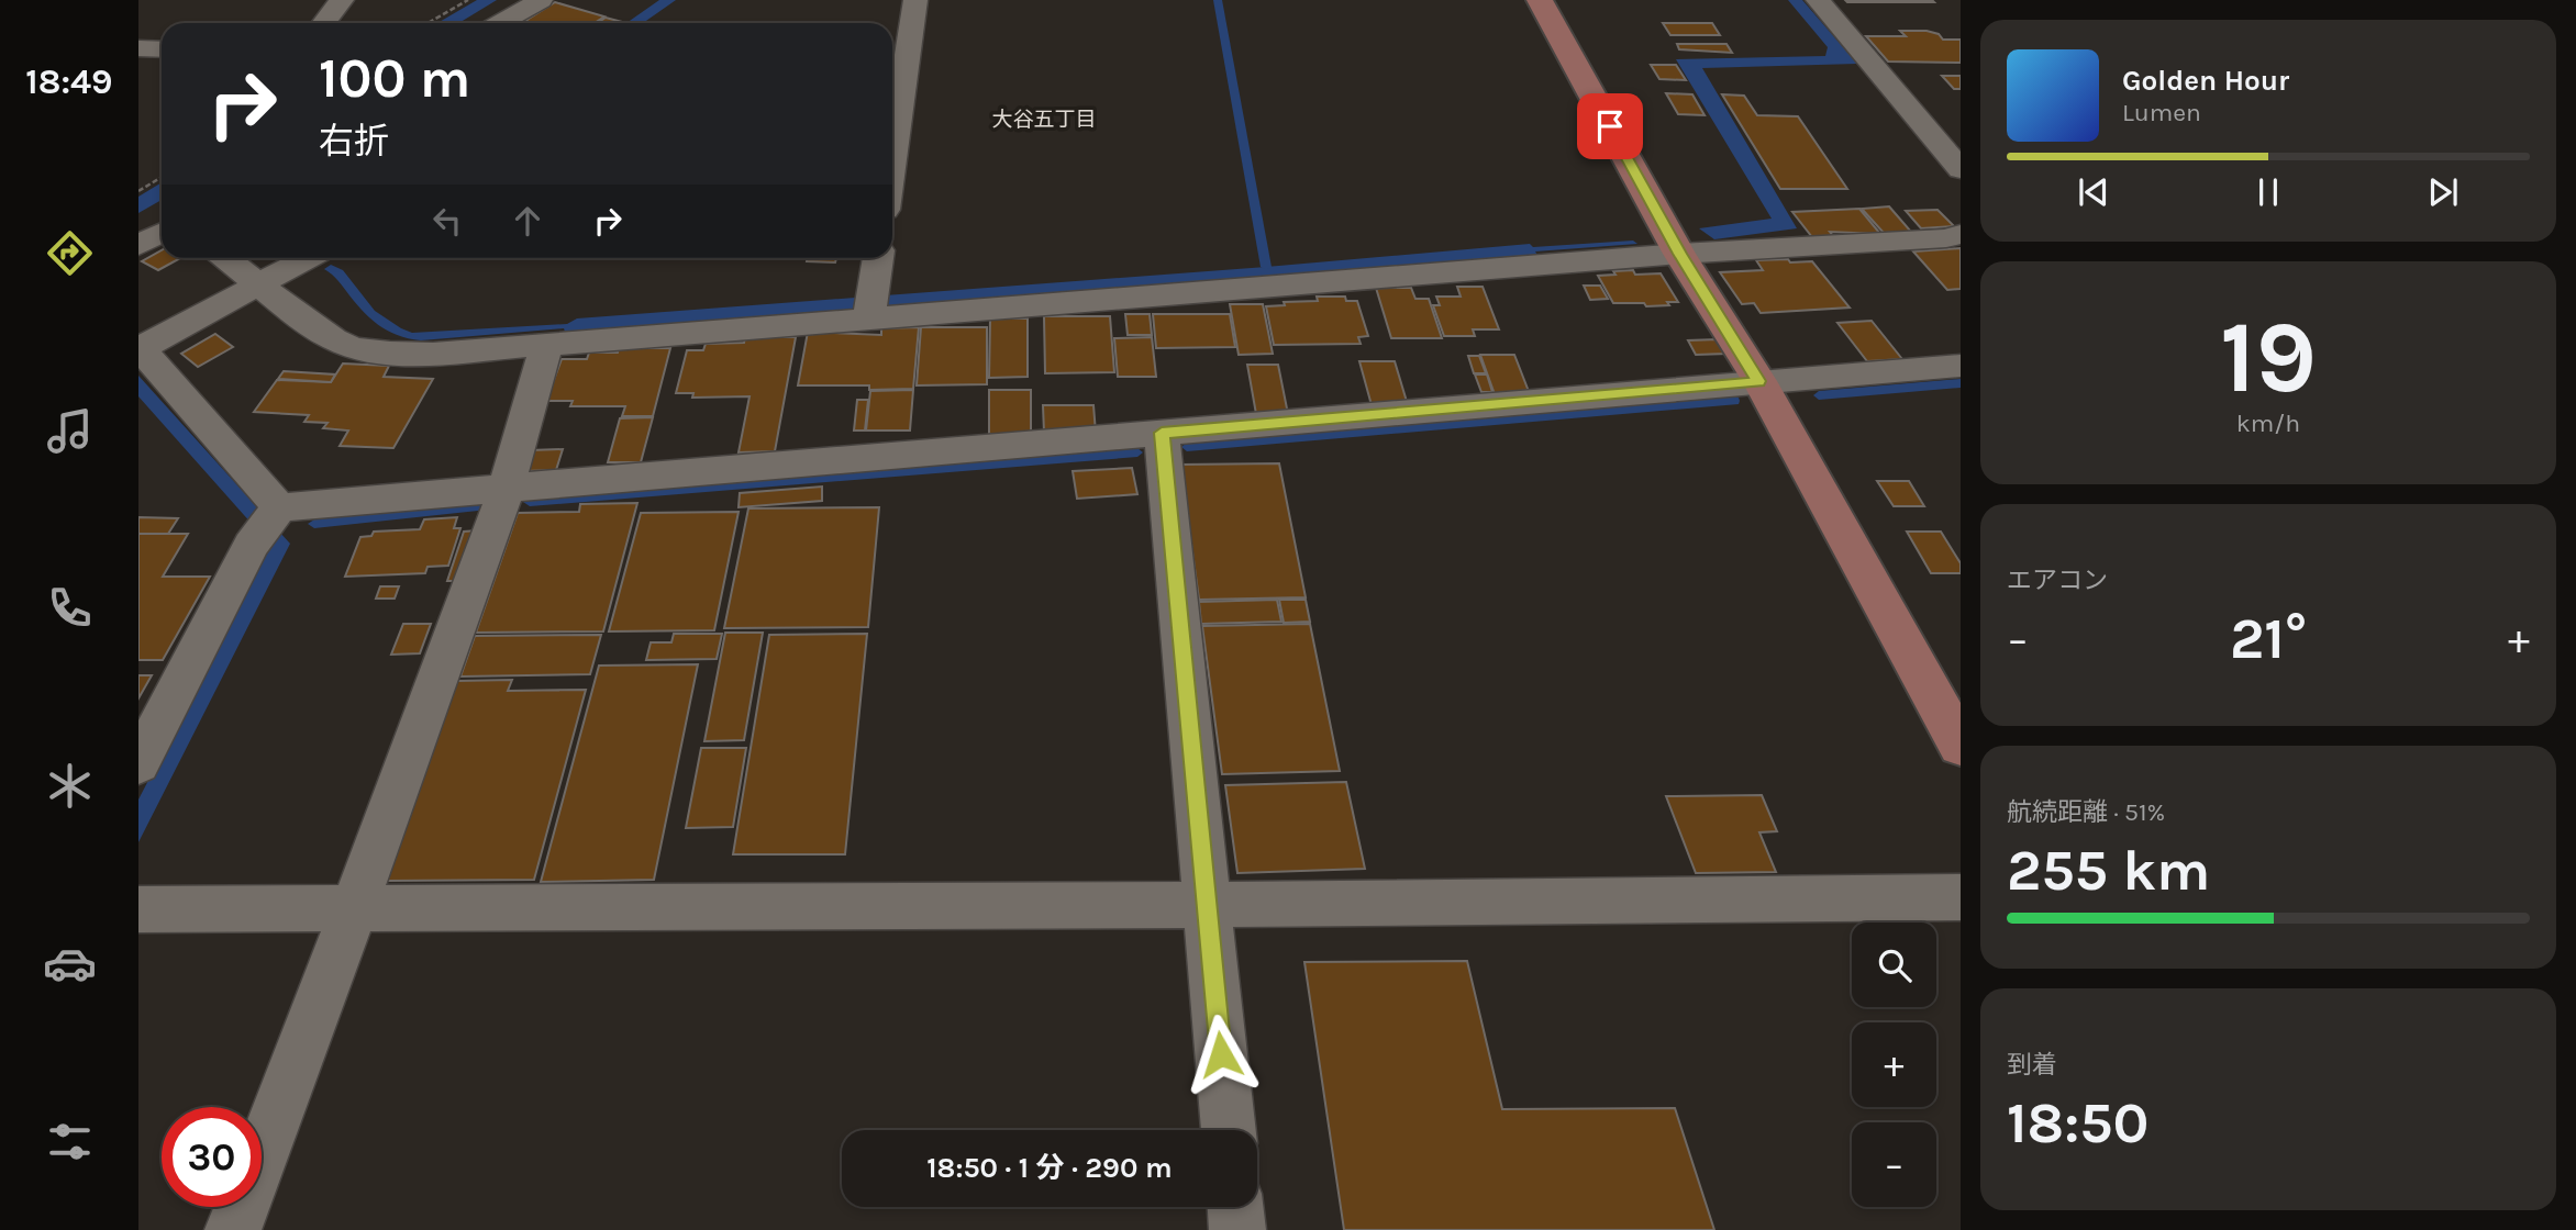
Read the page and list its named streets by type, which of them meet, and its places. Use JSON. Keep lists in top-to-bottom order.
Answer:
{
  "districts": ["大谷五丁目"],
  "page": {
    "tabs": "18:49",
    "turn": ["100 m", "右折"],
    "song": ["Golden Hour", "Lumen"],
    "tile": [
      ["19", "km/h"],
      "エアコン",
      ["航続距離 · 51%", "255 km"],
      ["到着", "18:50"]
    ],
    "heat": ["−", "21°", "+"],
    "map_buttons": ["+", "−"],
    "limit": "30",
    "trip": "18:50 · 1 分 · 290 m"
  }
}
